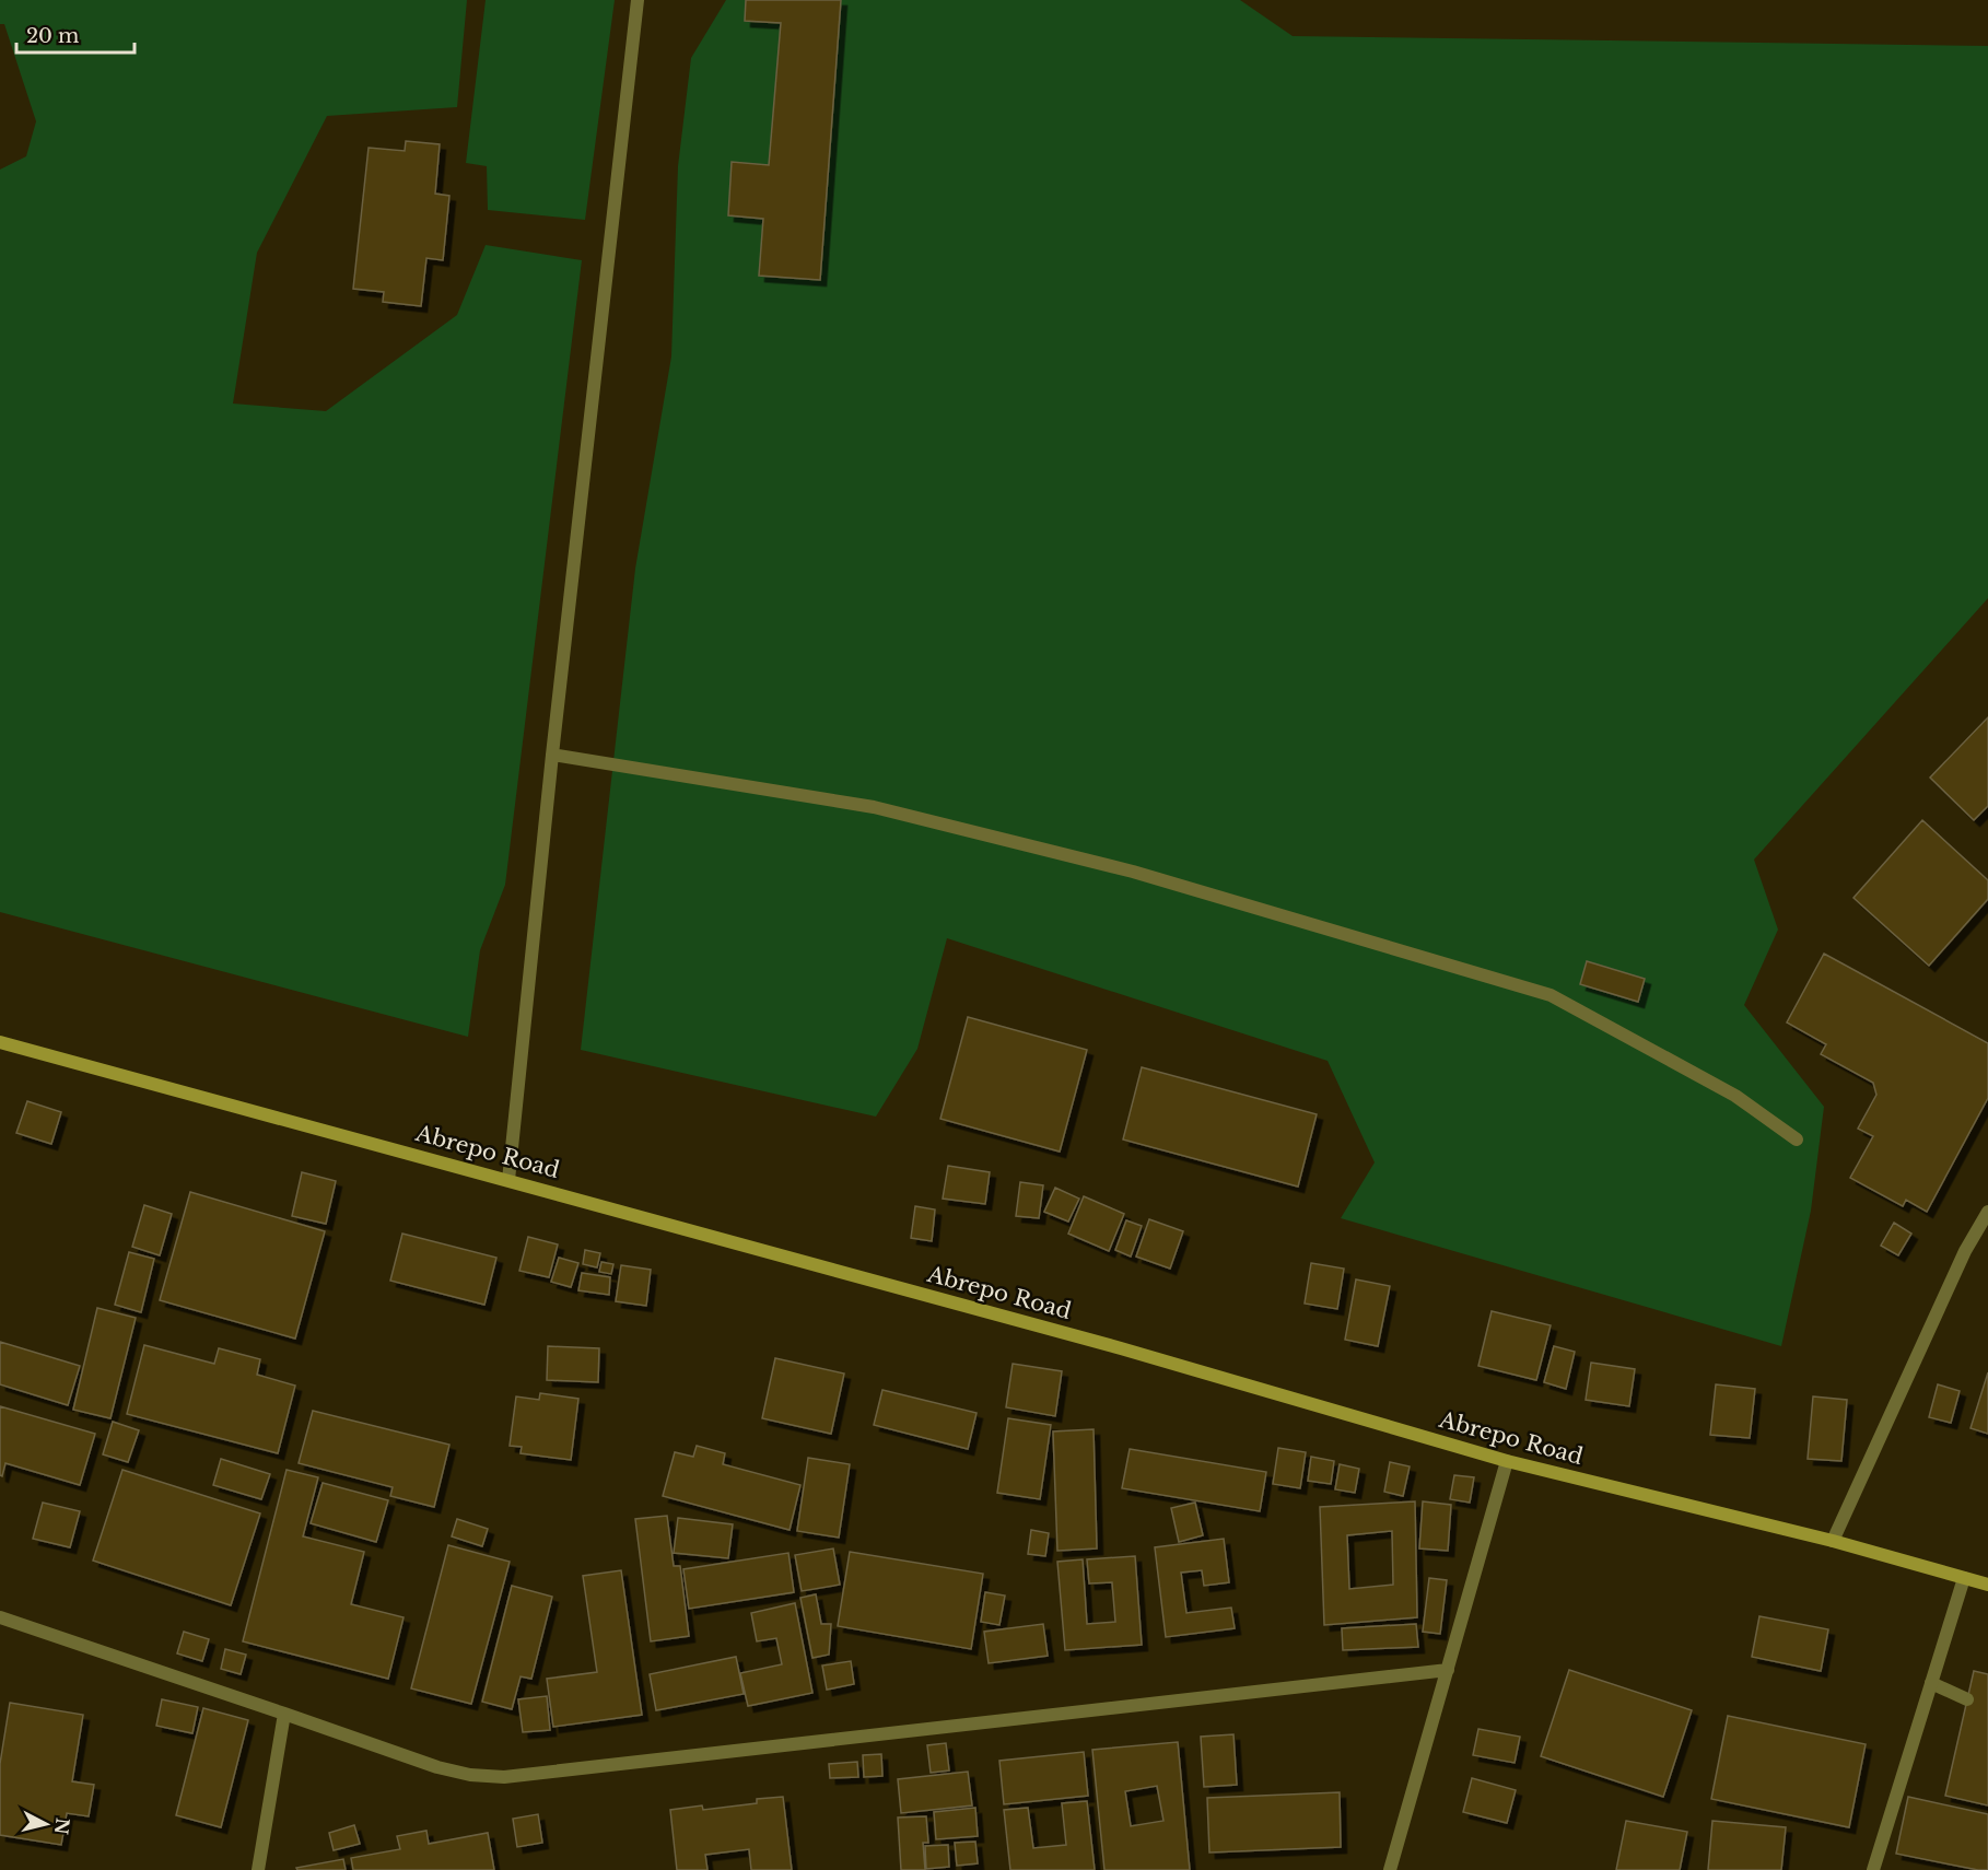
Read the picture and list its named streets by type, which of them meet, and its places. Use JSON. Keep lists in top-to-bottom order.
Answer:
{
  "streets": {
    "main road": ["Abrepo Road"]
  },
  "scale_bar": "20 m",
  "north": "right"
}
